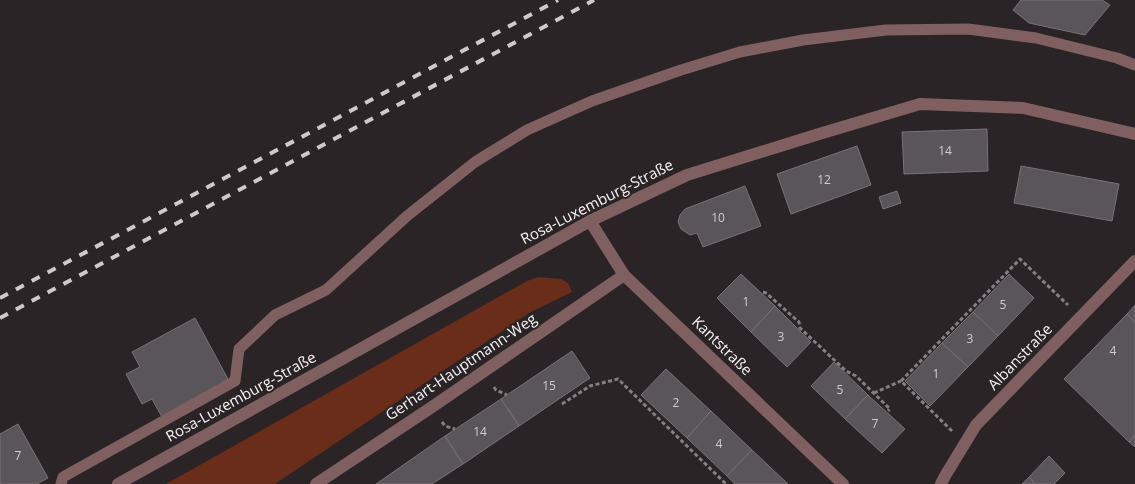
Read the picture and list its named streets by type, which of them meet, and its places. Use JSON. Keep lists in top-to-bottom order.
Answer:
{
  "streets": {
    "street": [
      "Rosa-Luxemburg-Straße",
      "Kantstraße",
      "Albanstraße",
      "Gerhart-Hauptmann-Weg"
    ]
  },
  "crossings": [
    ["Rosa-Luxemburg-Straße", "Kantstraße"],
    ["Kantstraße", "Gerhart-Hauptmann-Weg"]
  ],
  "house_numbers": [
    "14",
    "12",
    "10",
    "1",
    "5",
    "3",
    "3",
    "4",
    "1",
    "15",
    "5",
    "2",
    "7",
    "14",
    "4",
    "7"
  ]
}
